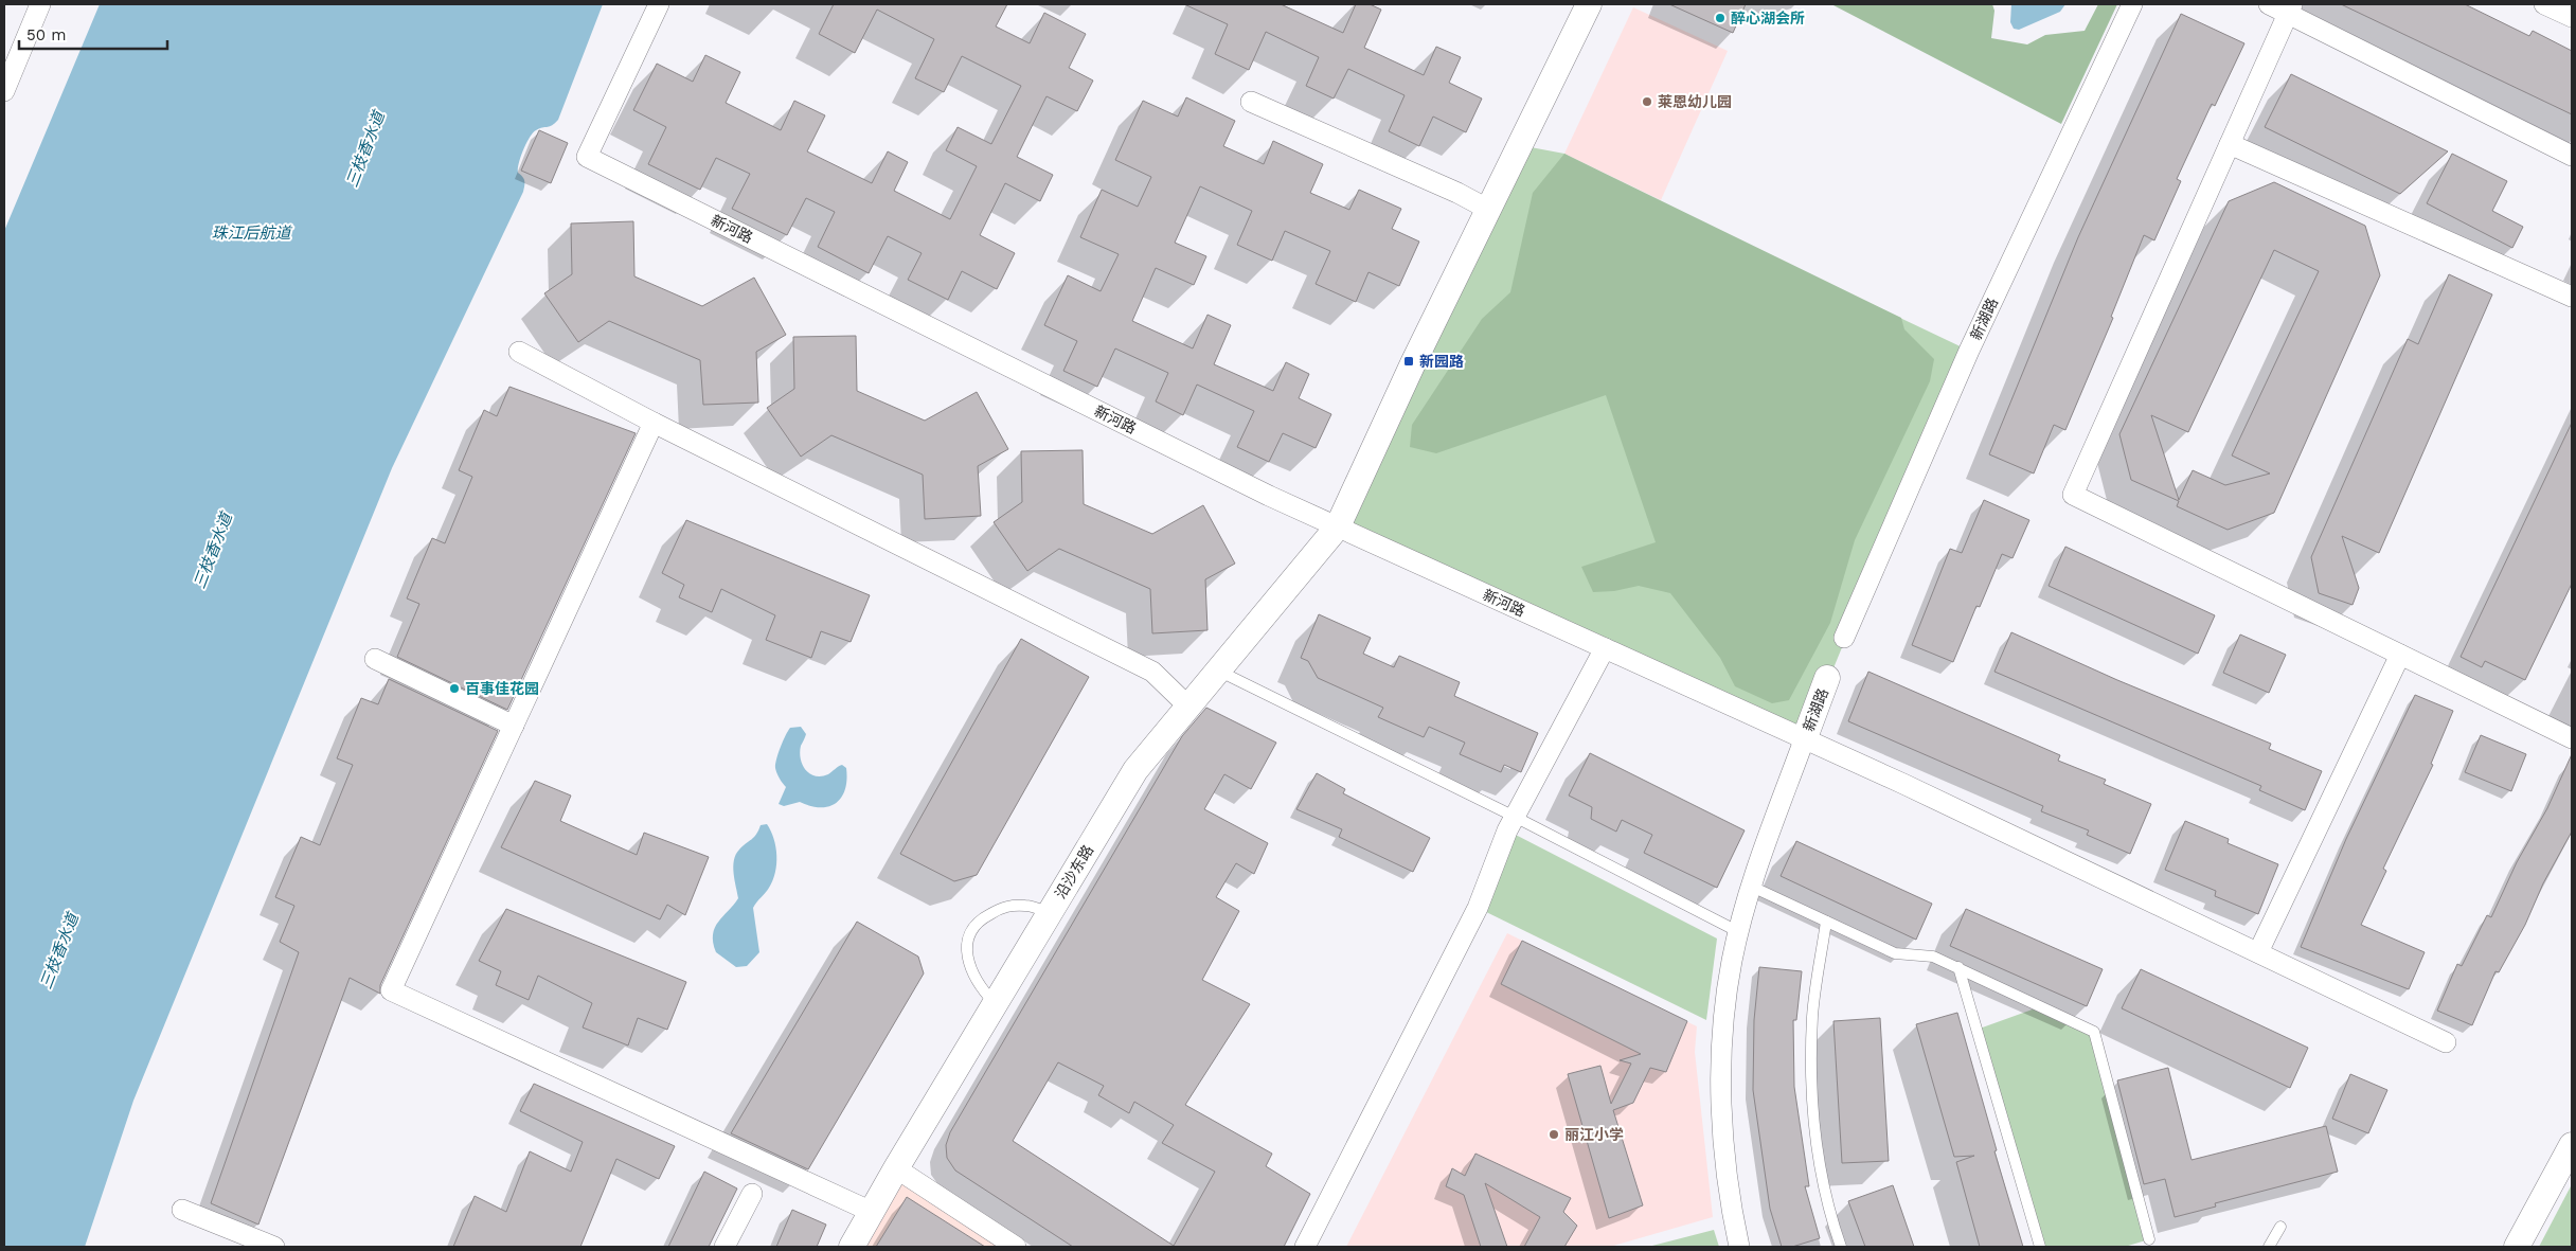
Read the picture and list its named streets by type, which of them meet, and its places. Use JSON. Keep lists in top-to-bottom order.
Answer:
{
  "streets": {
    "street": ["新河路", "新湖路", "沿沙东路"]
  },
  "crossings": [
    ["新河路", "新湖路"],
    ["新河路", "沿沙东路"]
  ],
  "water": ["三枝香水道", "珠江后航道"],
  "places": {
    "other": [
      "醉心湖会所",
      "莱恩幼儿园",
      "百事佳花园",
      "丽江小学"
    ],
    "transit": ["新园路"]
  },
  "scale_bar": "50 m"
}
